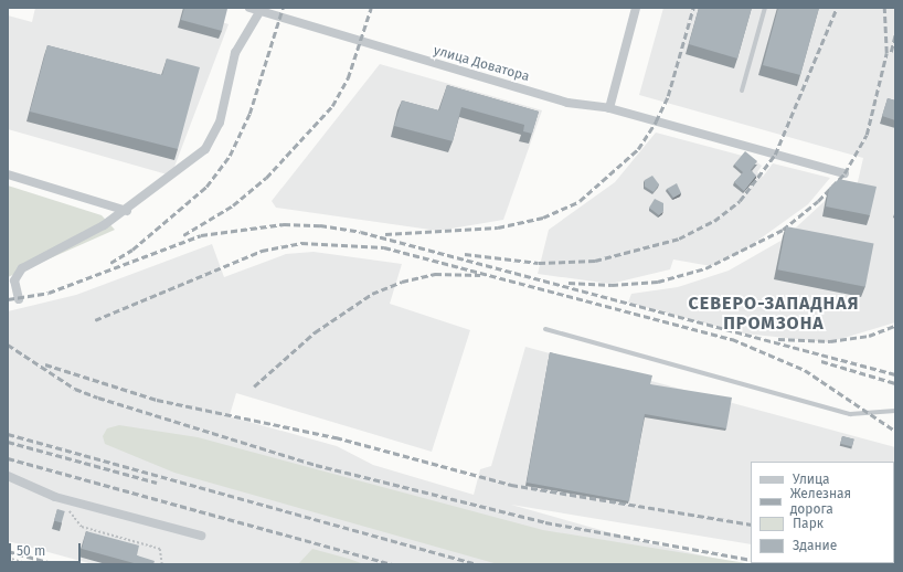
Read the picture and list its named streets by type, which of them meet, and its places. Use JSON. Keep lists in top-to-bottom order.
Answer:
{
  "streets": {
    "street": ["улица Доватора"]
  },
  "districts": ["СЕВЕРО-ЗАПАДНАЯ ПРОМЗОНА"],
  "legend": [
    "Улица",
    "Железная дорога",
    "Парк",
    "Здание"
  ],
  "scale_bar": "50 m"
}
